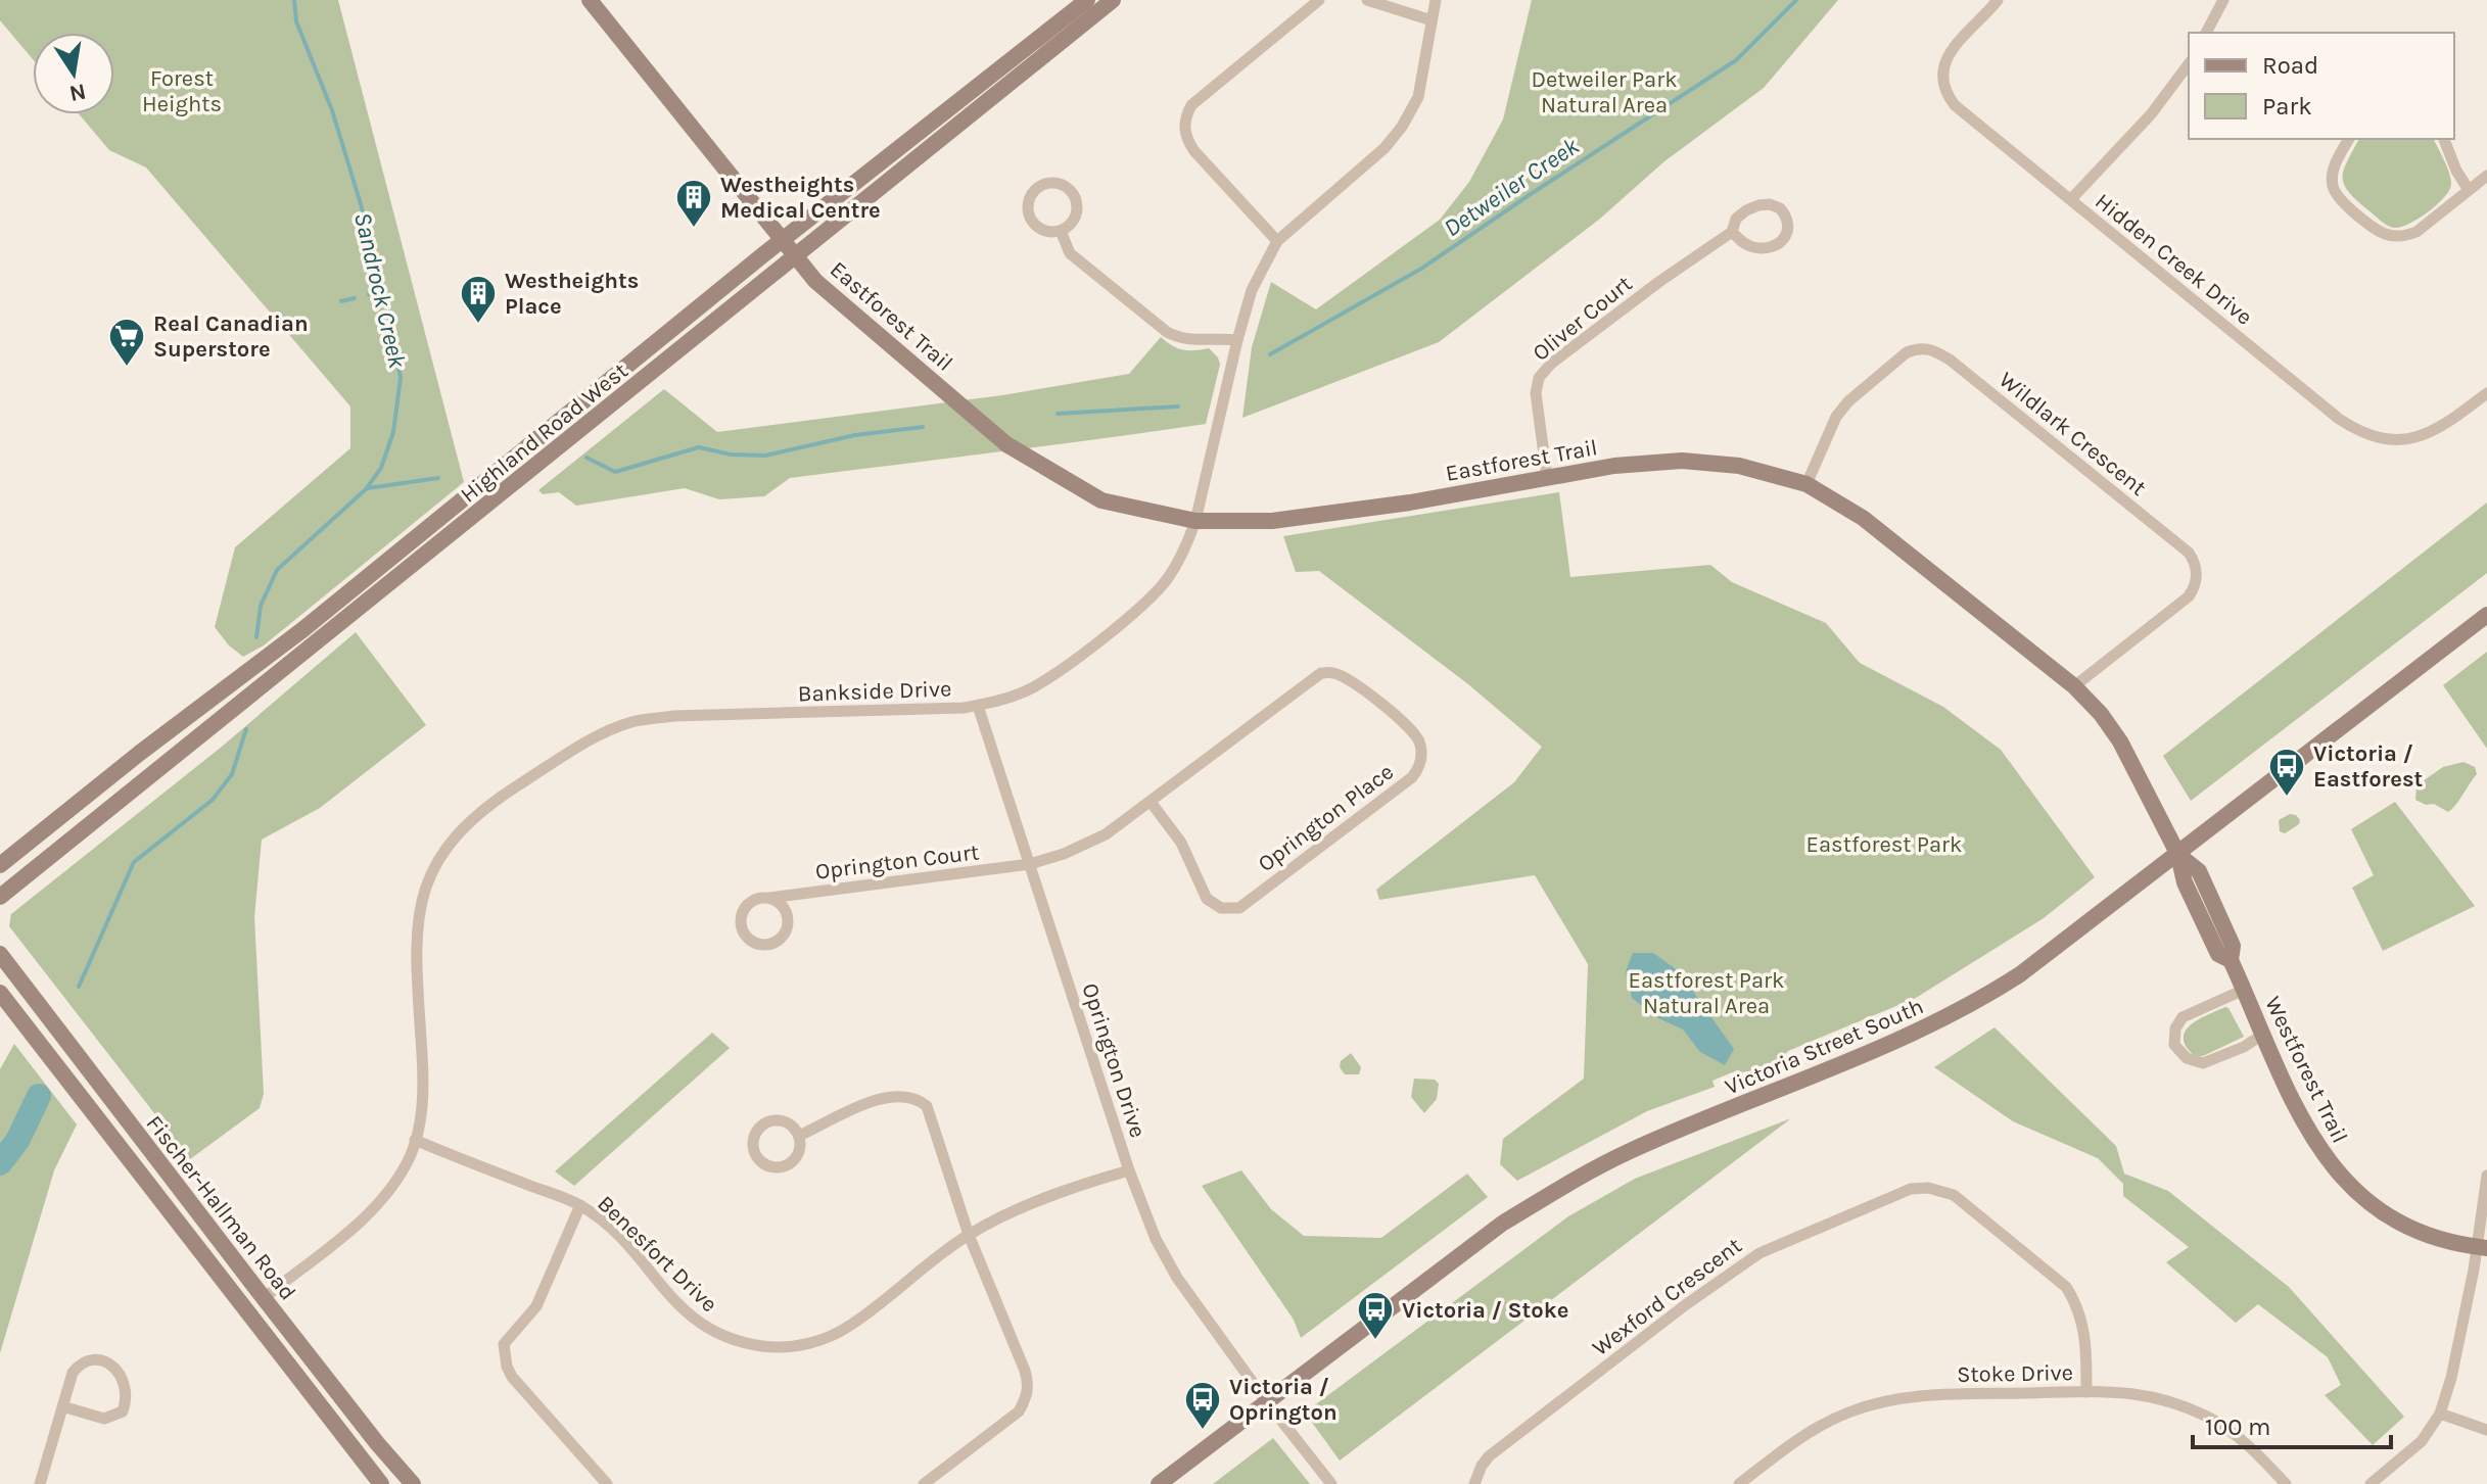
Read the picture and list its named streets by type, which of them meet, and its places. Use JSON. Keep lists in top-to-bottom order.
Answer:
{
  "streets": {
    "main road": [
      "Eastforest Trail",
      "Highland Road West",
      "Victoria Street South",
      "Westforest Trail",
      "Fischer-Hallman Road"
    ],
    "street": [
      "Hidden Creek Drive",
      "Oliver Court",
      "Wildlark Crescent",
      "Bankside Drive",
      "Oprington Place",
      "Oprington Court",
      "Oprington Drive",
      "Benesfort Drive",
      "Wexford Crescent",
      "Stoke Drive"
    ]
  },
  "crossings": [
    ["Eastforest Trail", "Oliver Court"],
    ["Eastforest Trail", "Highland Road West"],
    ["Eastforest Trail", "Wildlark Crescent"],
    ["Eastforest Trail", "Bankside Drive"],
    ["Eastforest Trail", "Victoria Street South"],
    ["Eastforest Trail", "Westforest Trail"],
    ["Bankside Drive", "Oprington Drive"],
    ["Bankside Drive", "Fischer-Hallman Road"],
    ["Bankside Drive", "Benesfort Drive"],
    ["Oprington Place", "Oprington Court"],
    ["Oprington Place", "Oprington Drive"],
    ["Oprington Court", "Oprington Drive"],
    ["Victoria Street South", "Oprington Drive"],
    ["Victoria Street South", "Westforest Trail"],
    ["Oprington Drive", "Benesfort Drive"],
    ["Wexford Crescent", "Stoke Drive"]
  ],
  "water": ["Detweiler Creek", "Sandrock Creek"],
  "parks": [
    "Forest Heights",
    "Detweiler Park Natural Area",
    "Eastforest Park",
    "Eastforest Park Natural Area"
  ],
  "places": {
    "building": ["Westheights Medical Centre", "Westheights Place"],
    "supermarket": ["Real Canadian Superstore"],
    "bus stop": ["Victoria / Eastforest", "Victoria / Stoke", "Victoria / Oprington"]
  },
  "legend": ["Road", "Park"],
  "scale_bar": "100 m",
  "north": "bottom"
}
